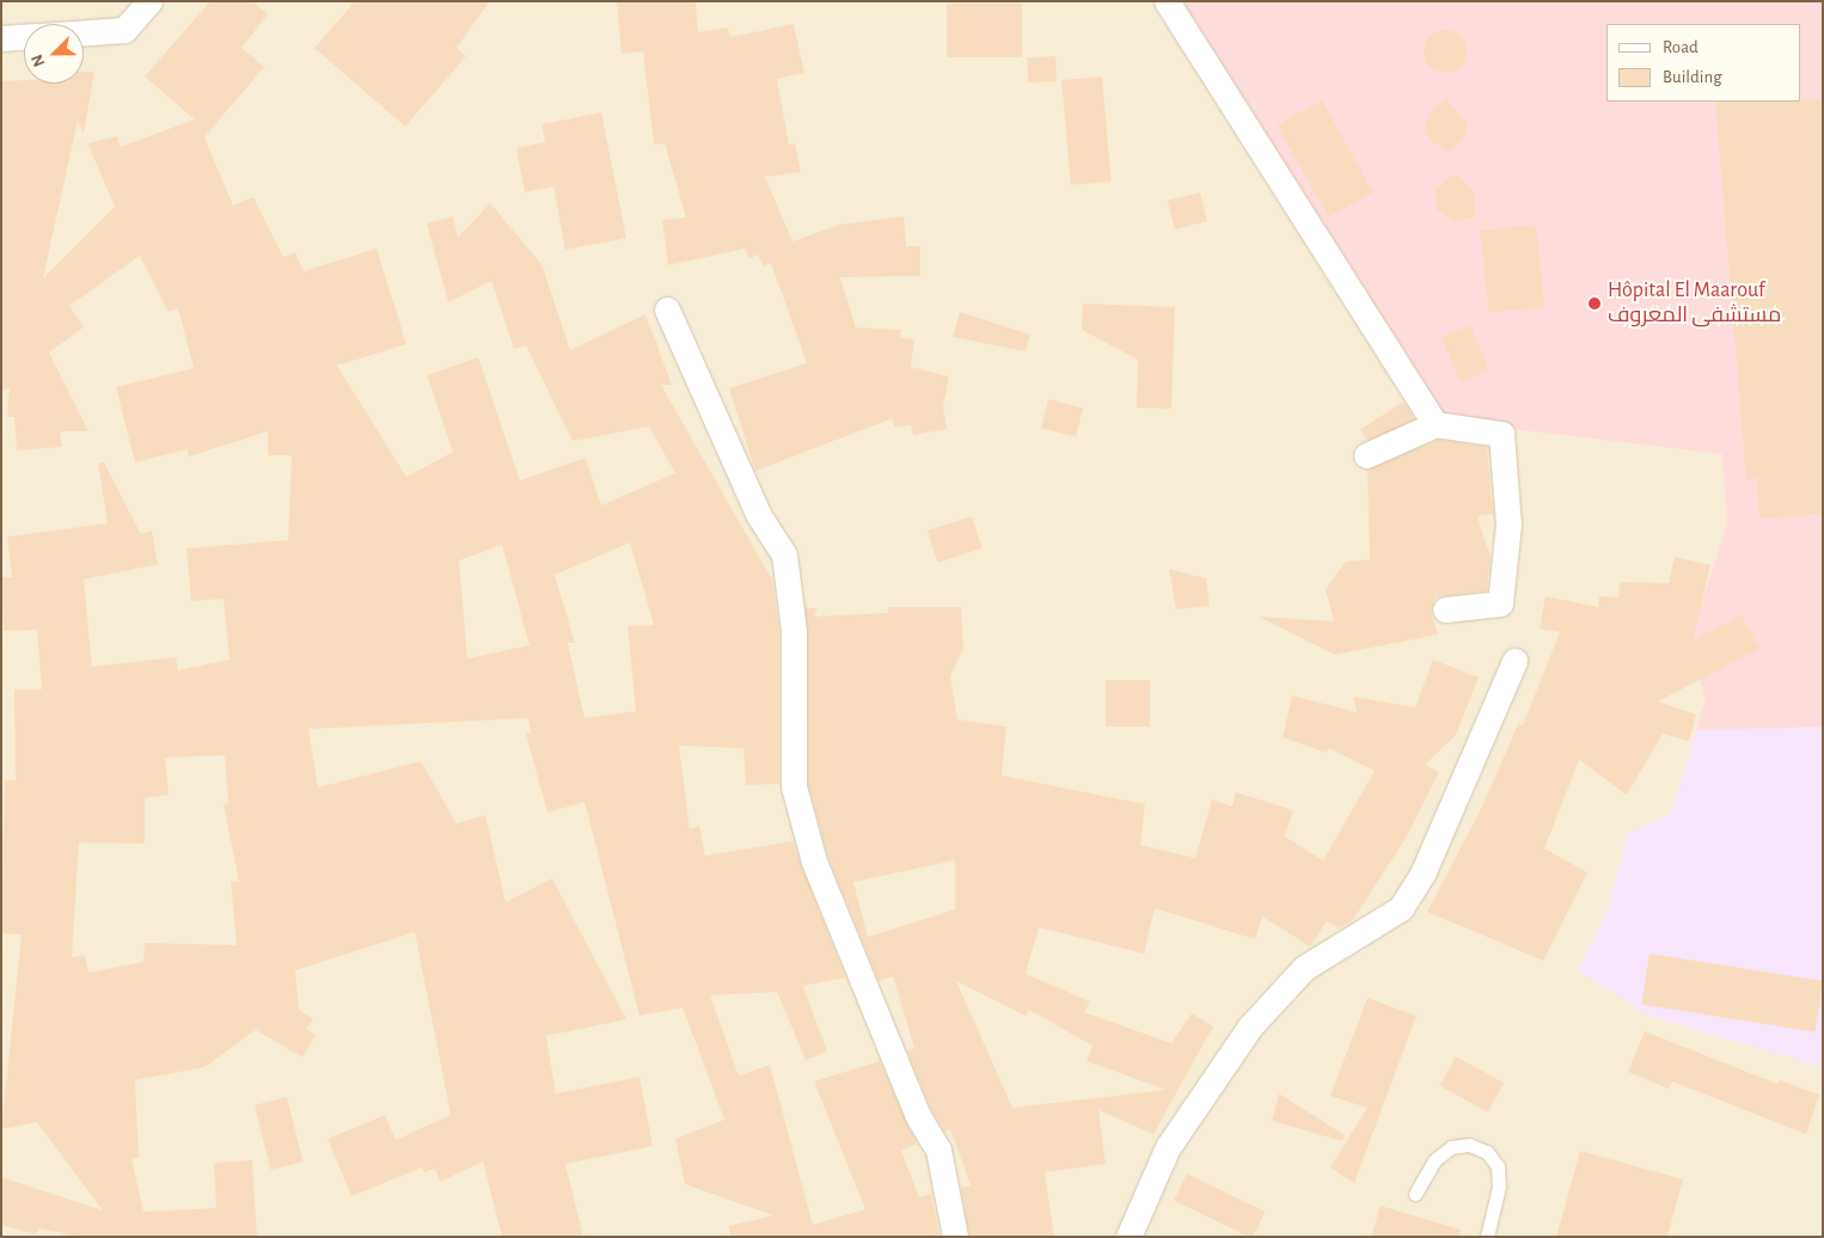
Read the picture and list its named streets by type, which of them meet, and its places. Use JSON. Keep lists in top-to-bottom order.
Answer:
{
  "places": ["Hôpital El Maarouf مستشفى المعروف"],
  "legend": ["Road", "Building"],
  "north": "bottom left"
}
